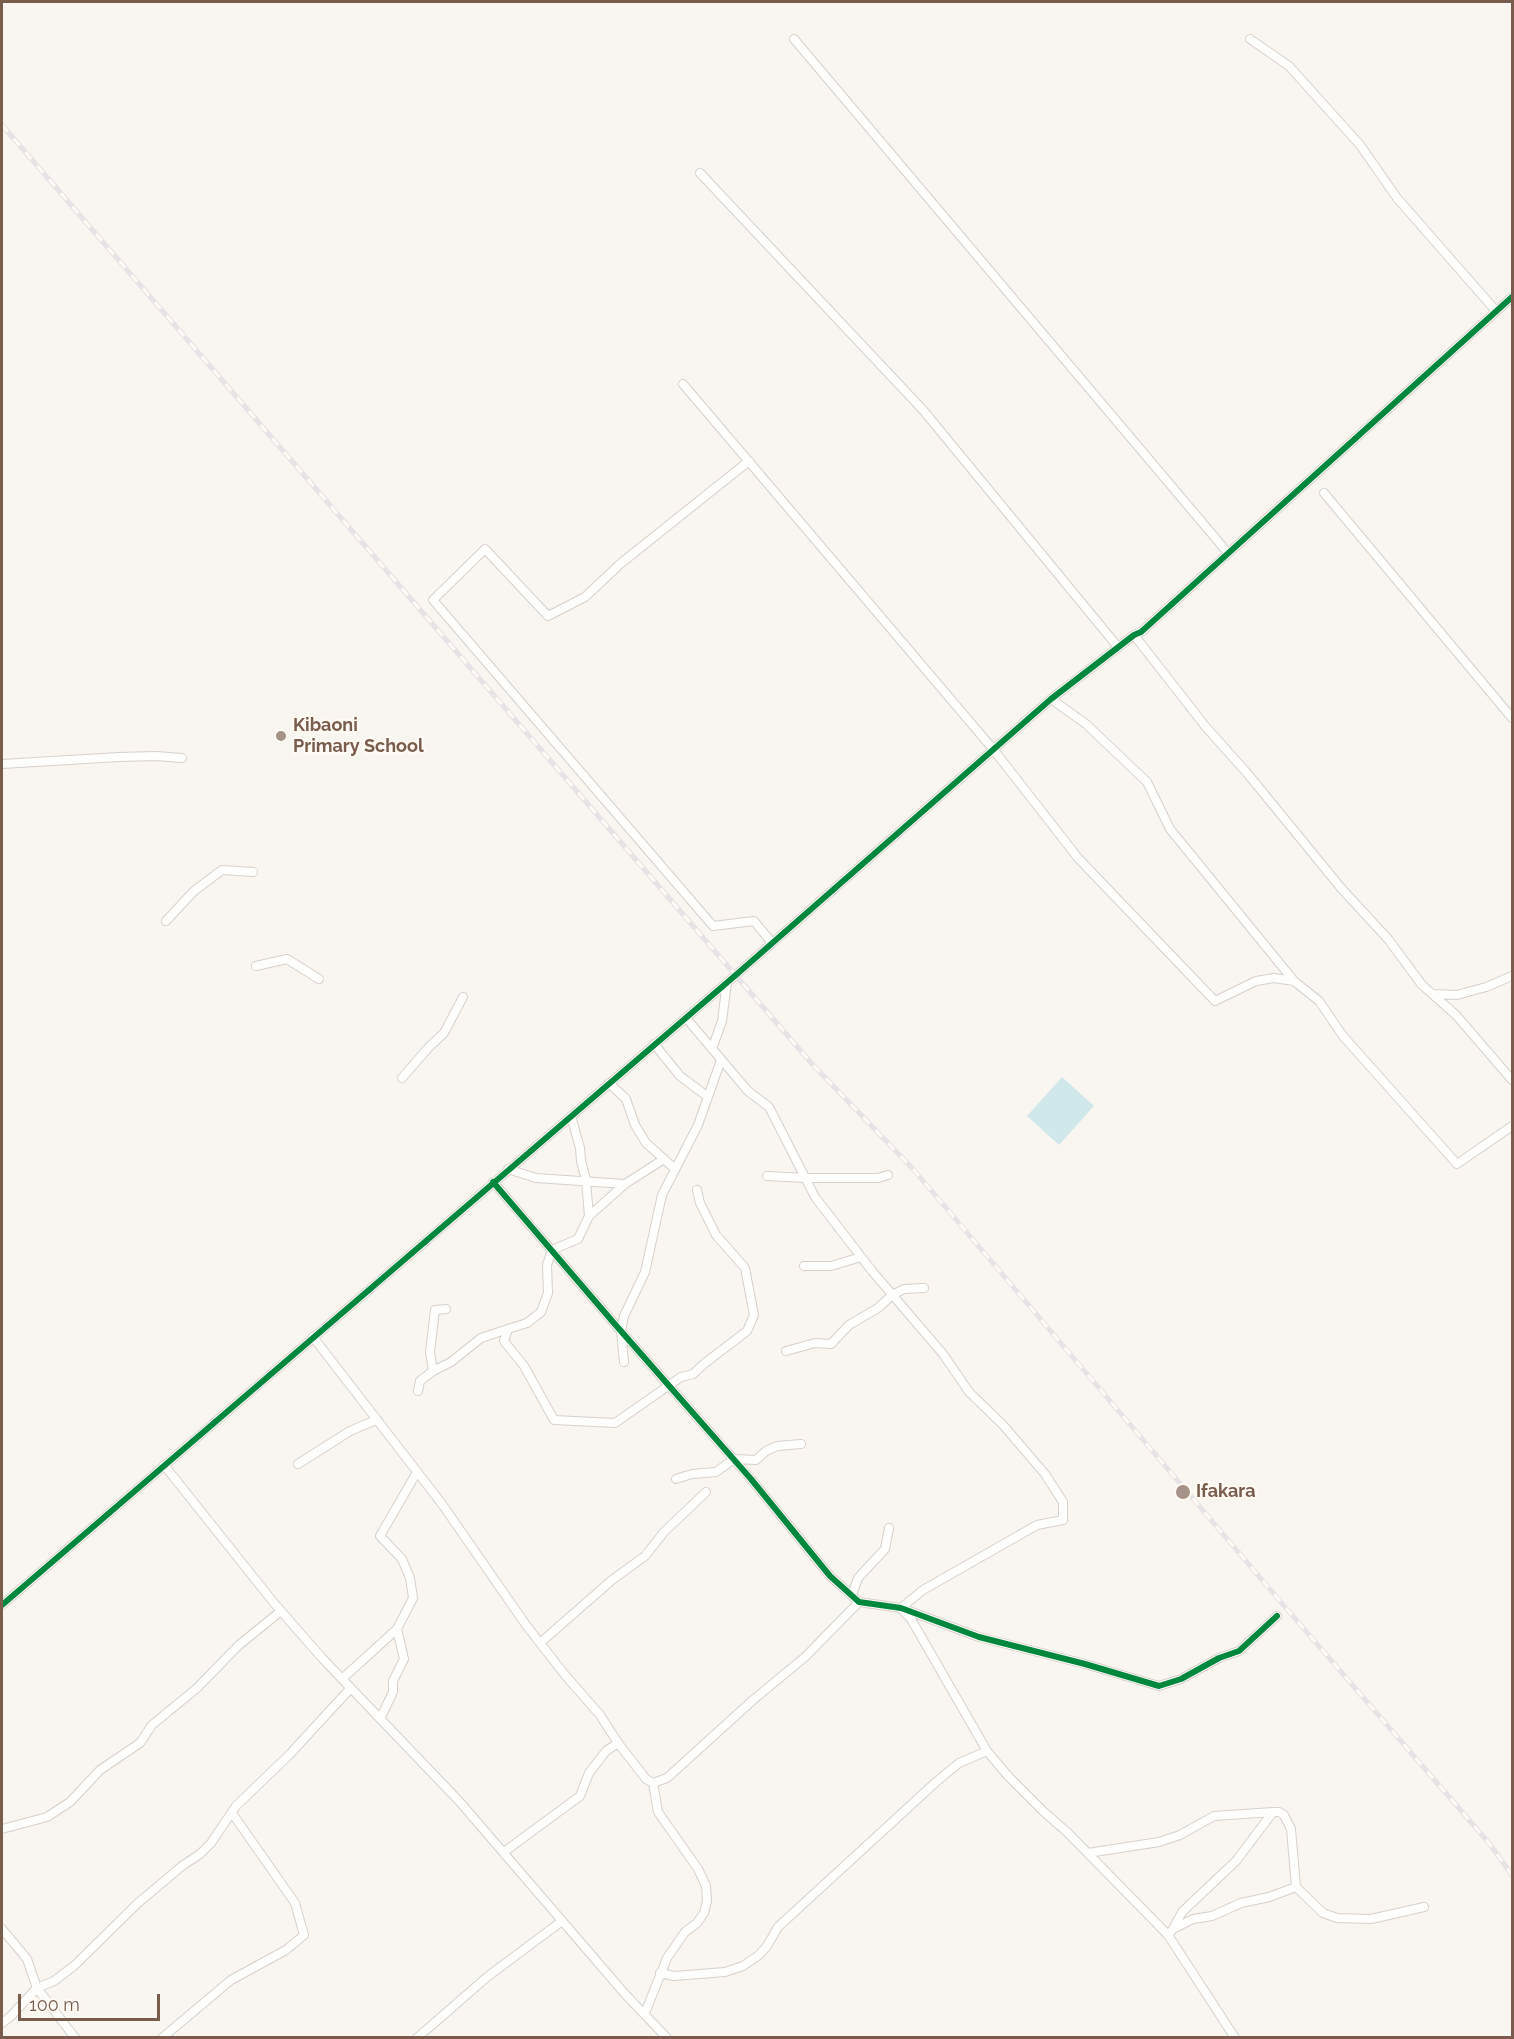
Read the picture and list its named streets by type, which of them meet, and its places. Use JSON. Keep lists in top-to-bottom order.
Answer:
{
  "places": ["Kibaoni Primary School", "Ifakara"],
  "scale_bar": "100 m"
}
